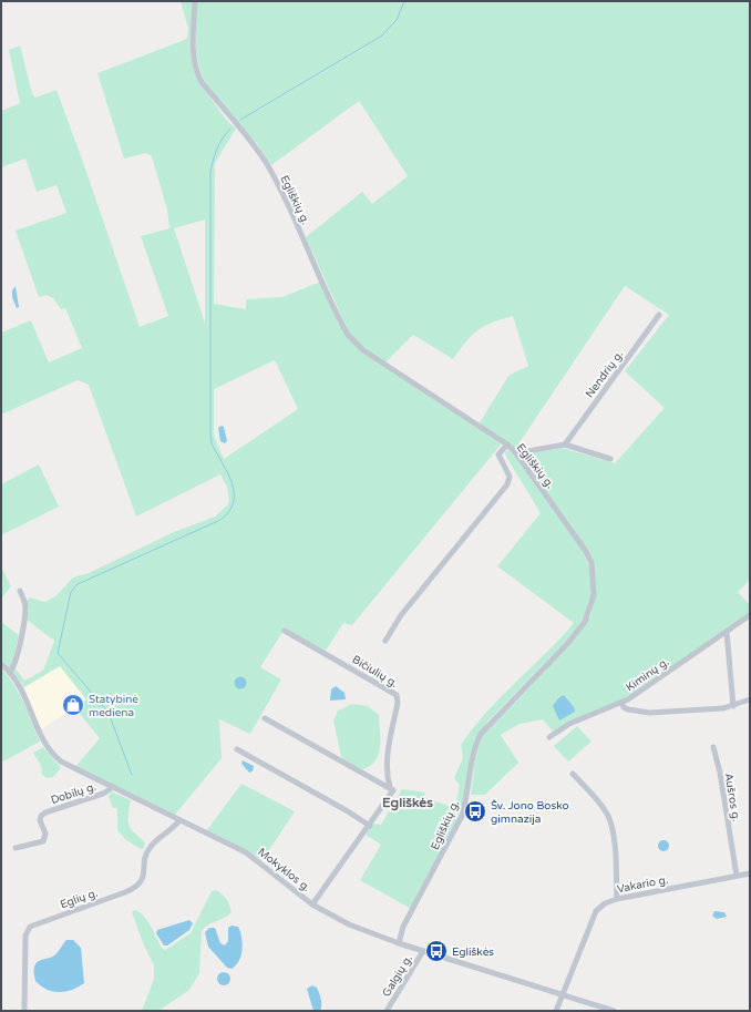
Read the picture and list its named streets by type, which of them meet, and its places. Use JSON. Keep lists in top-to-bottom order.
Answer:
{
  "streets": {
    "street": [
      "Egliškių g.",
      "Nendrių g.",
      "Bičiulių g.",
      "Kiminų g.",
      "Dobilų g.",
      "Aušros g.",
      "Mokyklos g.",
      "Vakario g.",
      "Eglių g.",
      "Galgių g."
    ]
  },
  "crossings": [
    ["Egliškių g.", "Mokyklos g."],
    ["Dobilų g.", "Mokyklos g."],
    ["Aušros g.", "Vakario g."],
    ["Mokyklos g.", "Vakario g."],
    ["Mokyklos g.", "Eglių g."],
    ["Mokyklos g.", "Galgių g."]
  ],
  "districts": ["Egliškės"],
  "places": {
    "shop": ["Statybinė mediena"],
    "bus stop": ["Šv. Jono Bosko gimnazija", "Egliškės"]
  }
}
